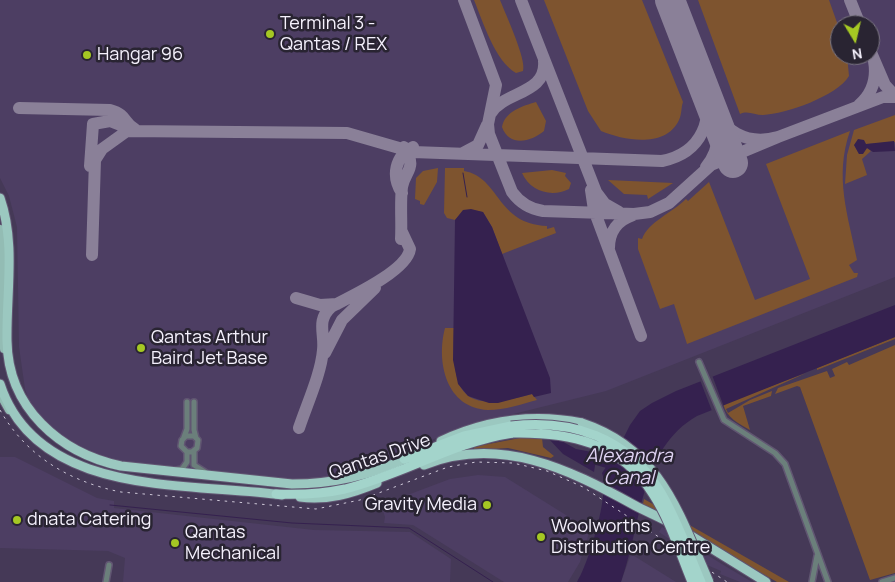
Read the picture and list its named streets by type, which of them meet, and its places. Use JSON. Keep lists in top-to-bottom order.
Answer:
{
  "streets": {
    "highway": ["Qantas Drive"]
  },
  "water": ["Alexandra Canal"],
  "places": [
    "Terminal 3 - Qantas / REX",
    "Hangar 96",
    "Qantas Arthur Baird Jet Base",
    "Gravity Media",
    "dnata Catering",
    "Woolworths Distribution Centre",
    "Qantas Mechanical"
  ],
  "north": "bottom"
}
